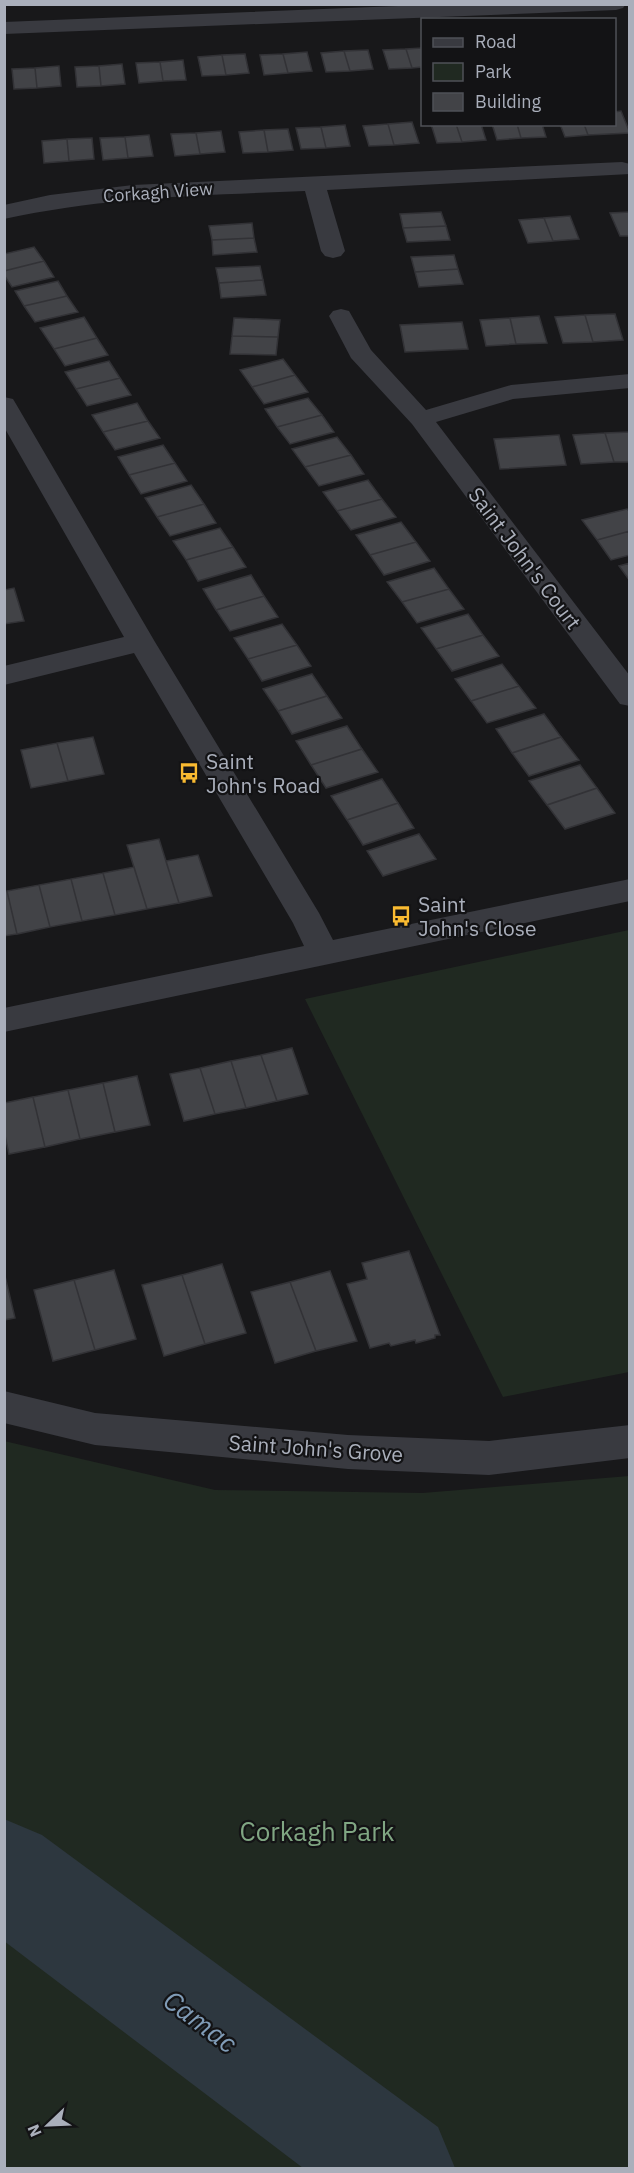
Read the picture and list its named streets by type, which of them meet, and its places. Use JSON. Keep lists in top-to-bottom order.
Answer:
{
  "streets": {
    "street": ["Corkagh View", "Saint John's Court", "Saint John's Grove"]
  },
  "water": ["Camac"],
  "parks": ["Corkagh Park"],
  "places": {
    "bus stop": ["Saint John's Road", "Saint John's Close"]
  },
  "legend": ["Road", "Park", "Building"],
  "north": "bottom left"
}
